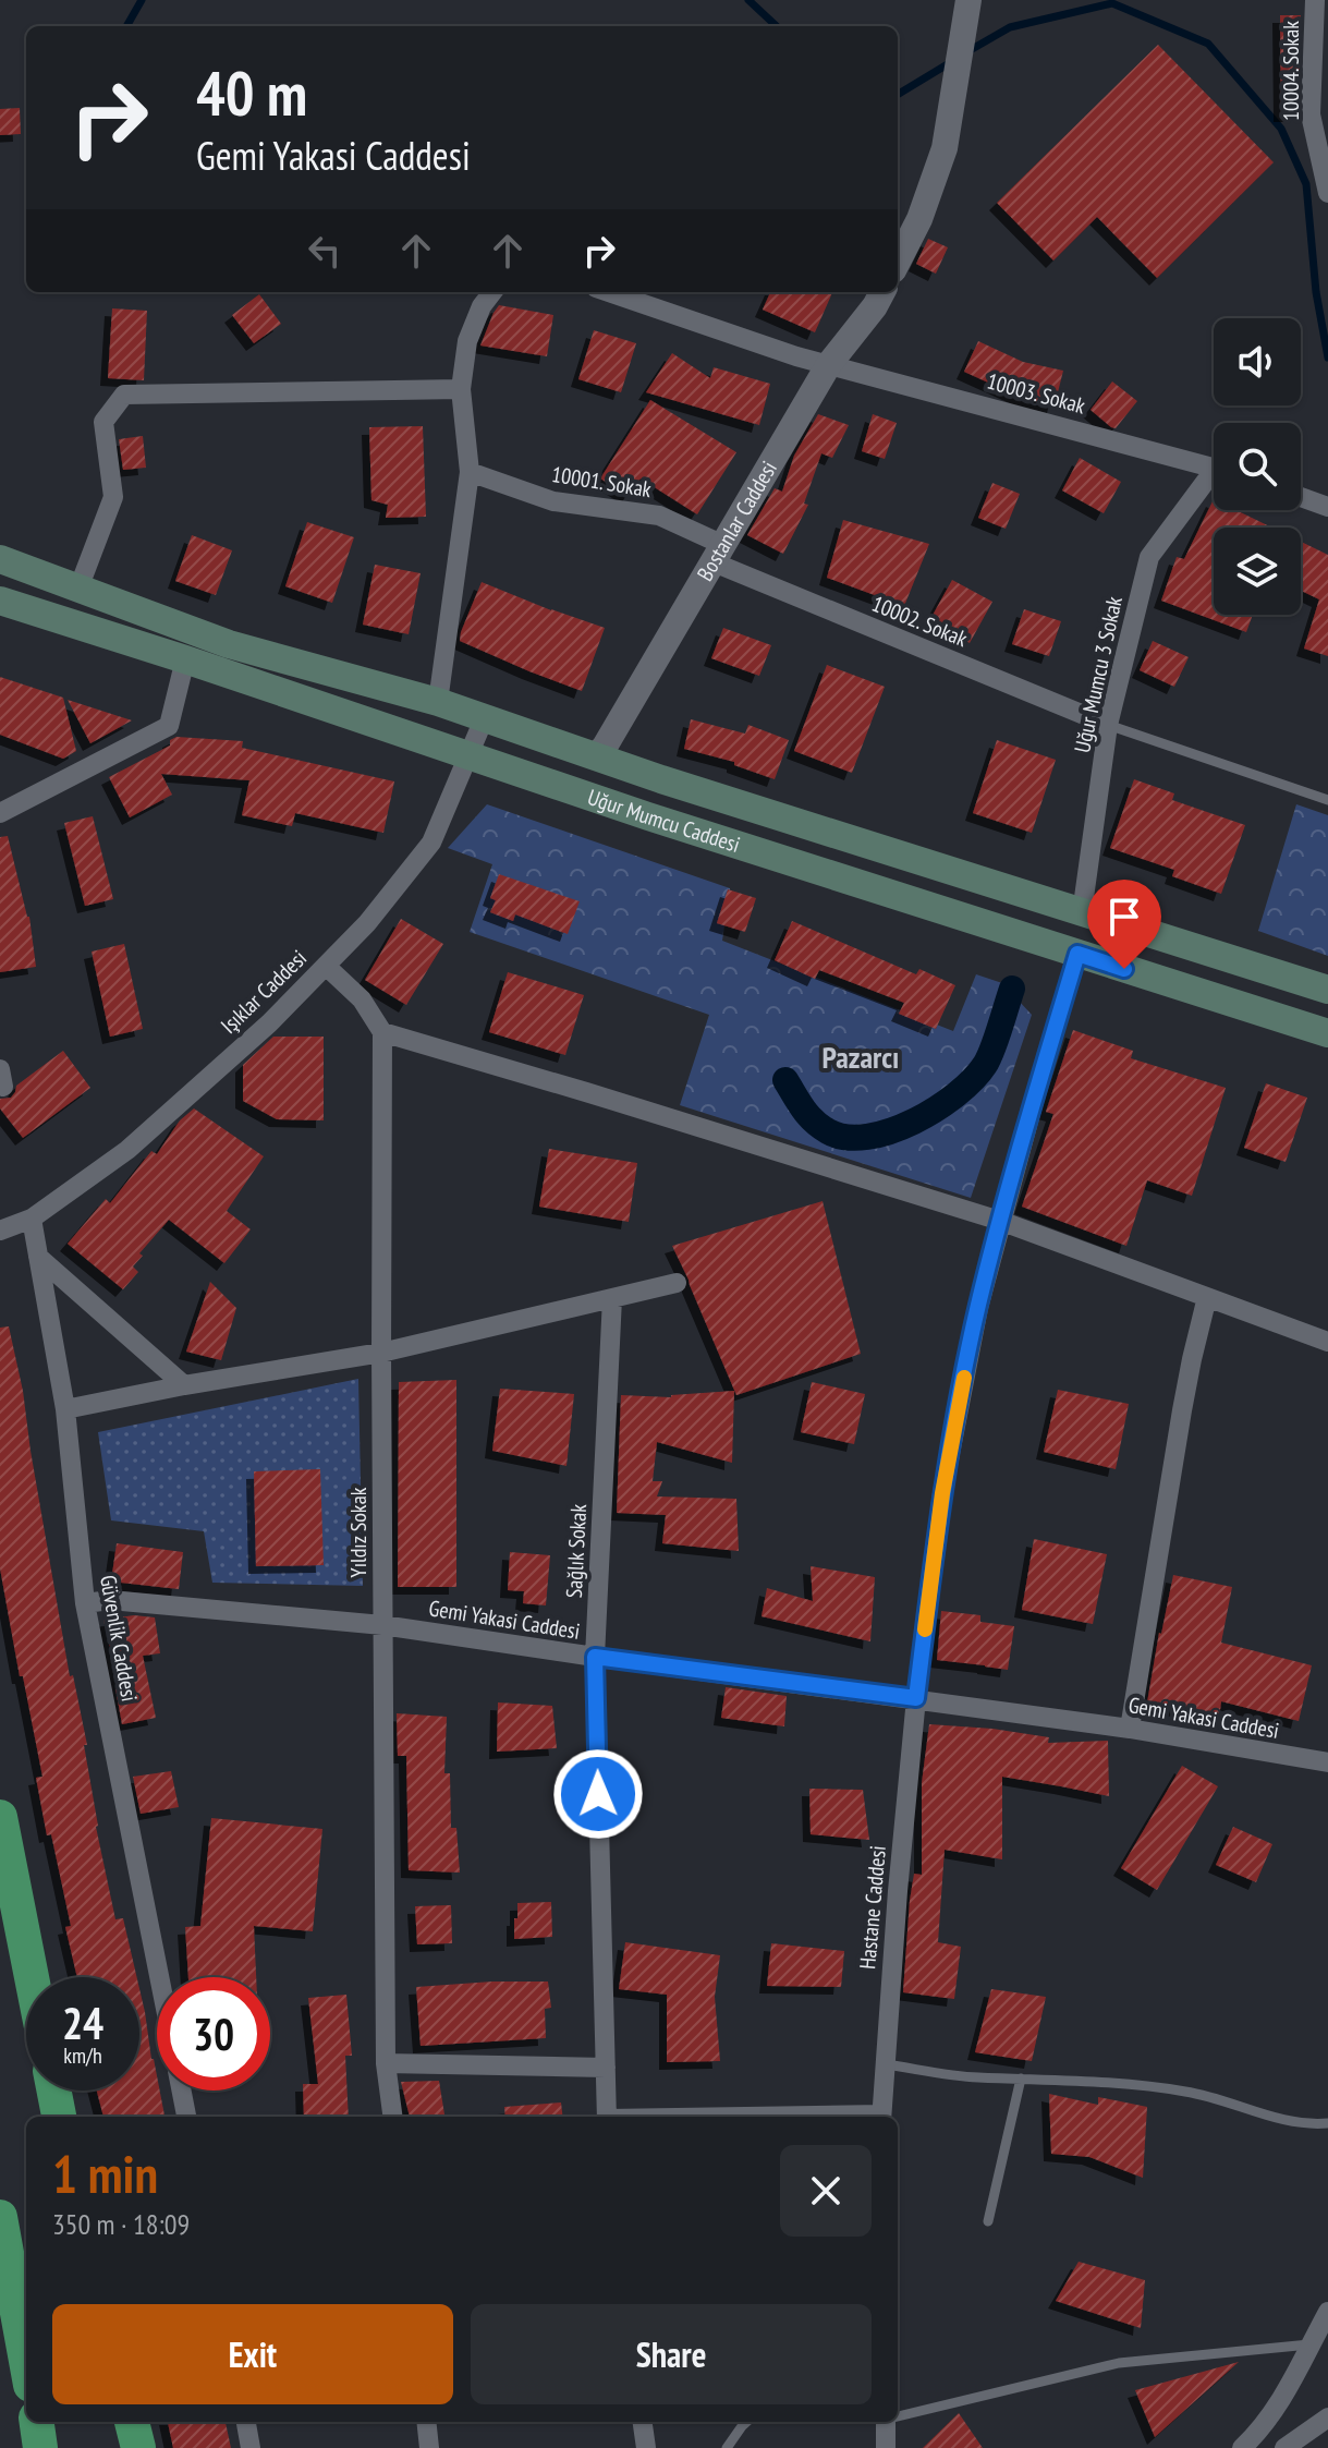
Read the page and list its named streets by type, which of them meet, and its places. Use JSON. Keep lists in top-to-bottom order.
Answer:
{
  "streets": {
    "main road": ["Uğur Mumcu Caddesi"],
    "street": [
      "10004. Sokak",
      "10003. Sokak",
      "10001. Sokak",
      "Bostanlar Caddesi",
      "10002. Sokak",
      "Uğur Mumcu 3 Sokak",
      "Işıklar Caddesi",
      "Yıldız Sokak",
      "Sağlık Sokak",
      "Gemi Yakasi Caddesi",
      "Güvenlik Caddesi",
      "Hastane Caddesi"
    ]
  },
  "crossings": [
    ["10003. Sokak", "Bostanlar Caddesi"],
    ["10001. Sokak", "Bostanlar Caddesi"],
    ["10001. Sokak", "10002. Sokak"],
    ["Bostanlar Caddesi", "10002. Sokak"],
    ["Bostanlar Caddesi", "Uğur Mumcu Caddesi"],
    ["10002. Sokak", "Uğur Mumcu 3 Sokak"],
    ["Uğur Mumcu 3 Sokak", "Uğur Mumcu Caddesi"],
    ["Uğur Mumcu Caddesi", "Işıklar Caddesi"],
    ["Uğur Mumcu Caddesi", "Hastane Caddesi"],
    ["Işıklar Caddesi", "Güvenlik Caddesi"],
    ["Yıldız Sokak", "Gemi Yakasi Caddesi"],
    ["Sağlık Sokak", "Gemi Yakasi Caddesi"],
    ["Gemi Yakasi Caddesi", "Güvenlik Caddesi"],
    ["Gemi Yakasi Caddesi", "Hastane Caddesi"]
  ],
  "districts": ["Pazarcı"],
  "page": {
    "turn": ["40 m", "Gemi Yakasi Caddesi"],
    "speed": "24 km/h",
    "limit": "30",
    "heading": ["1 min", "350 m · 18:09"],
    "buttons": ["Exit", "Share"]
  }
}
